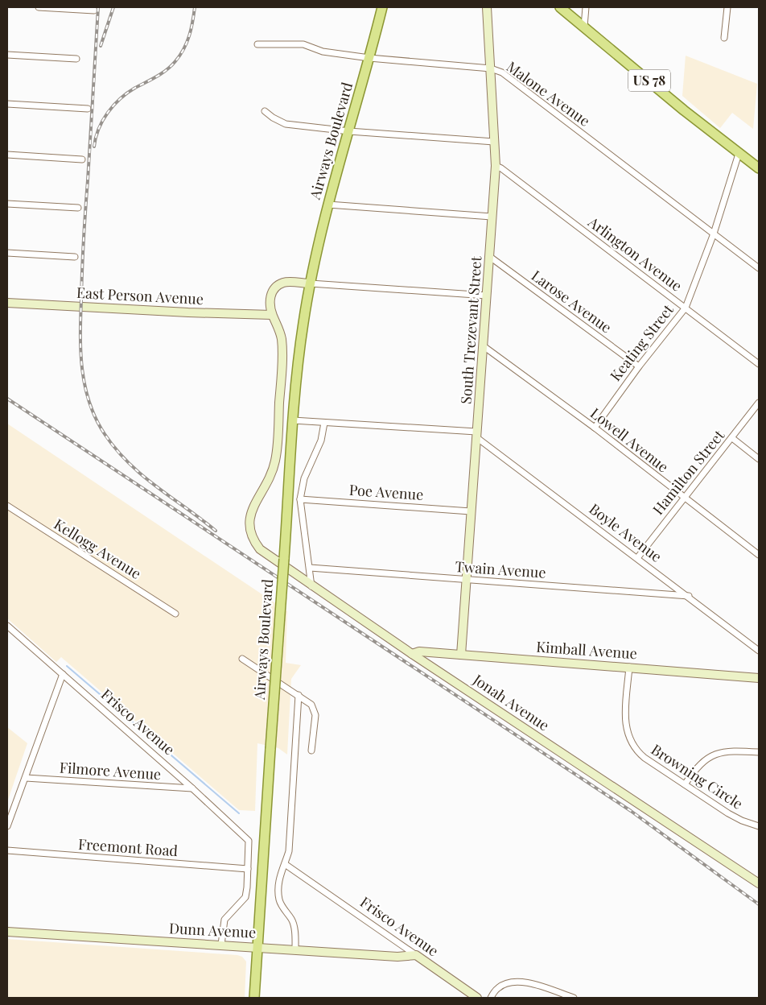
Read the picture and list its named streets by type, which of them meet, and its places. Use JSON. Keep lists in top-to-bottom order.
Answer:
{
  "streets": {
    "main road": ["US 78", "Airways Boulevard"],
    "street": [
      "Malone Avenue",
      "Arlington Avenue",
      "East Person Avenue",
      "Larose Avenue",
      "South Trezevant Street",
      "Keating Street",
      "Lowell Avenue",
      "Hamilton Street",
      "Poe Avenue",
      "Boyle Avenue",
      "Kellogg Avenue",
      "Twain Avenue",
      "Kimball Avenue",
      "Jonah Avenue",
      "Frisco Avenue",
      "Filmore Avenue",
      "Browning Circle",
      "Freemont Road",
      "Dunn Avenue"
    ]
  },
  "crossings": [
    ["US 78", "Keating Street"],
    ["Malone Avenue", "Airways Boulevard"],
    ["Malone Avenue", "South Trezevant Street"],
    ["Malone Avenue", "Keating Street"],
    ["Airways Boulevard", "Dunn Avenue"],
    ["Arlington Avenue", "South Trezevant Street"],
    ["Arlington Avenue", "Keating Street"],
    ["East Person Avenue", "Jonah Avenue"],
    ["Larose Avenue", "South Trezevant Street"],
    ["Larose Avenue", "Keating Street"],
    ["South Trezevant Street", "Lowell Avenue"],
    ["South Trezevant Street", "Poe Avenue"],
    ["South Trezevant Street", "Boyle Avenue"],
    ["South Trezevant Street", "Twain Avenue"],
    ["South Trezevant Street", "Kimball Avenue"],
    ["Keating Street", "Lowell Avenue"],
    ["Lowell Avenue", "Hamilton Street"],
    ["Hamilton Street", "Boyle Avenue"],
    ["Boyle Avenue", "Twain Avenue"],
    ["Kimball Avenue", "Jonah Avenue"],
    ["Kimball Avenue", "Browning Circle"],
    ["Frisco Avenue", "Filmore Avenue"],
    ["Frisco Avenue", "Freemont Road"],
    ["Frisco Avenue", "Dunn Avenue"]
  ]
}
